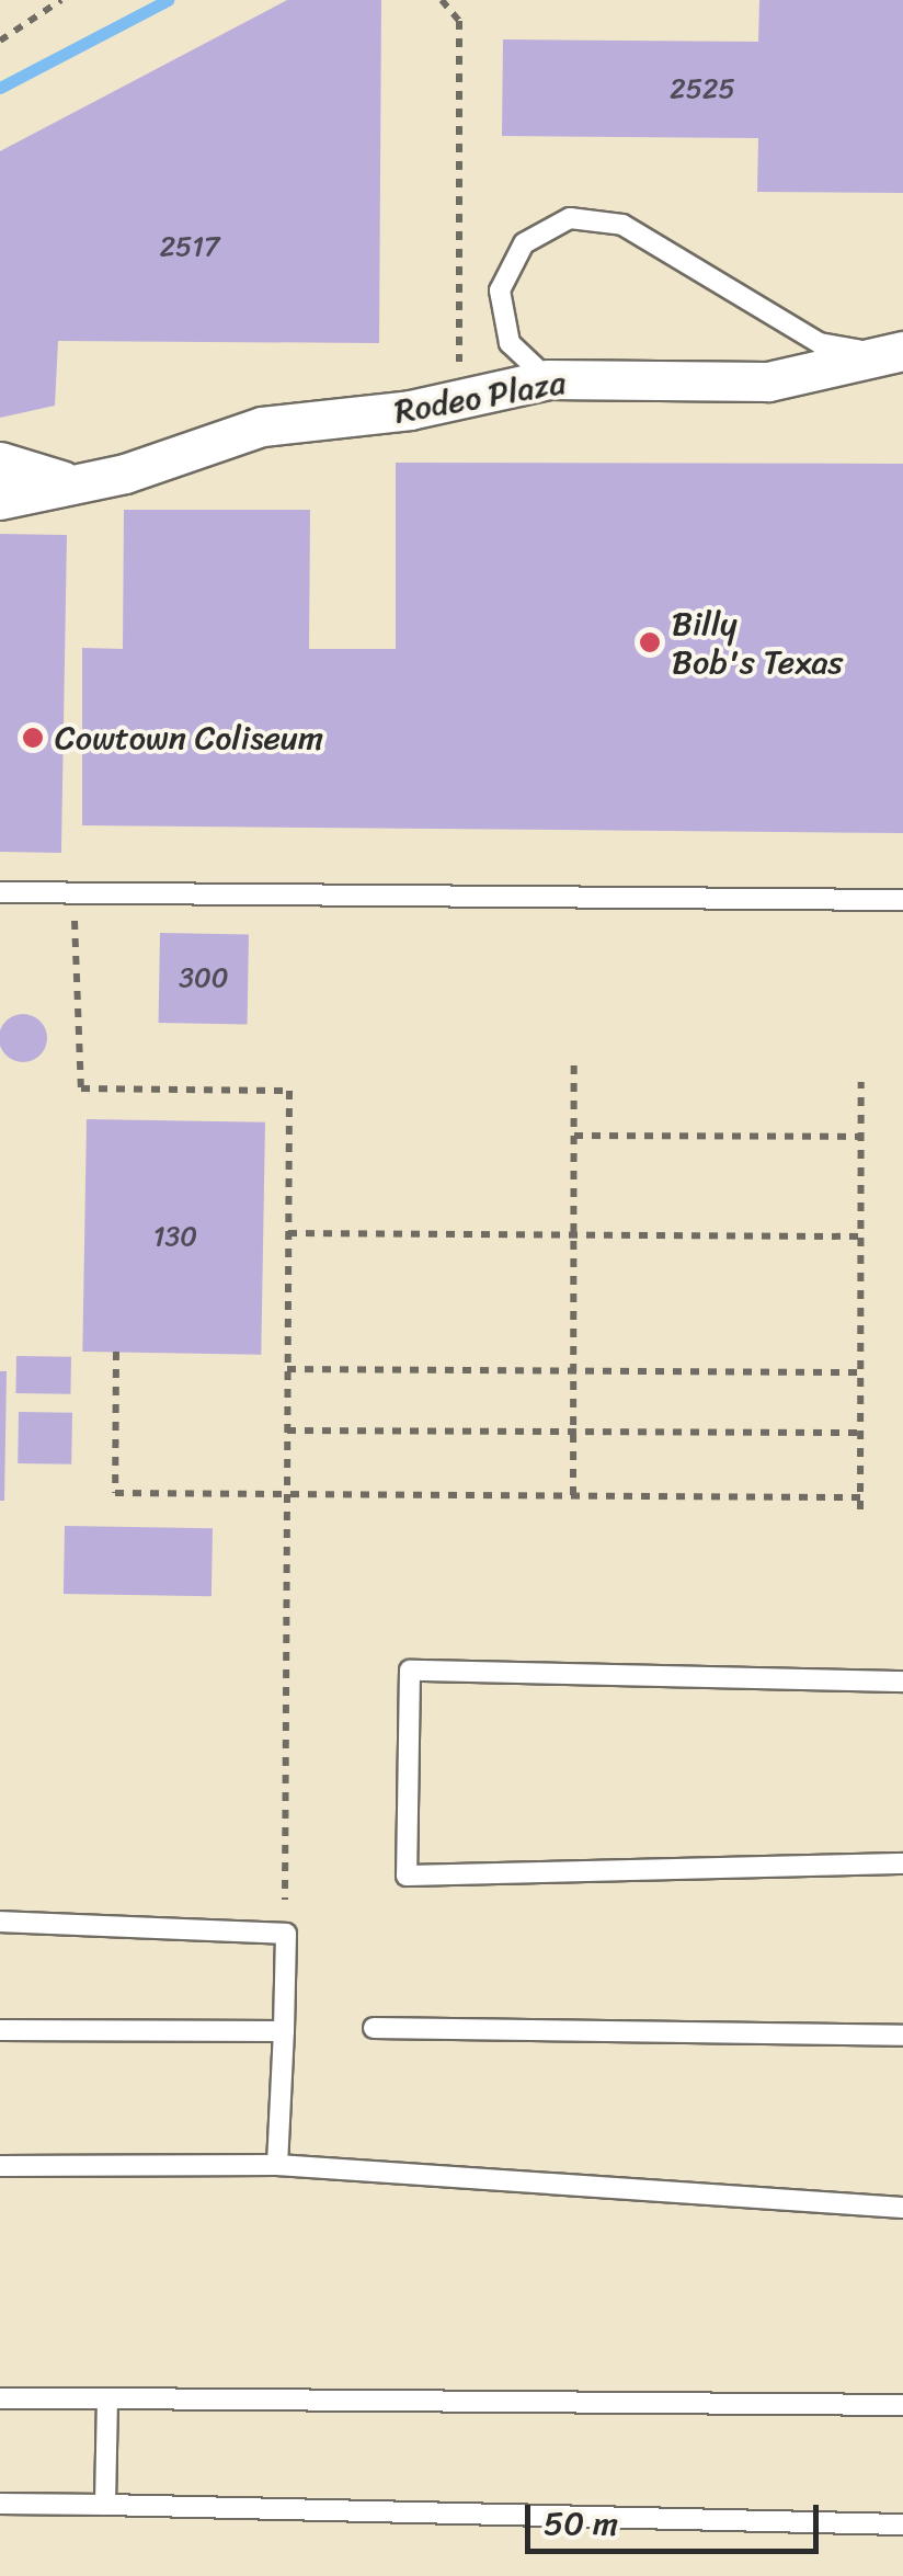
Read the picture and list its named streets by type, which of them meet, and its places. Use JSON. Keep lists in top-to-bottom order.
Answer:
{
  "streets": {
    "street": ["Rodeo Plaza"]
  },
  "places": ["Billy Bob's Texas", "Cowtown Coliseum"],
  "house_numbers": [
    "2525",
    "2517",
    "300",
    "130"
  ],
  "scale_bar": "50 m"
}
